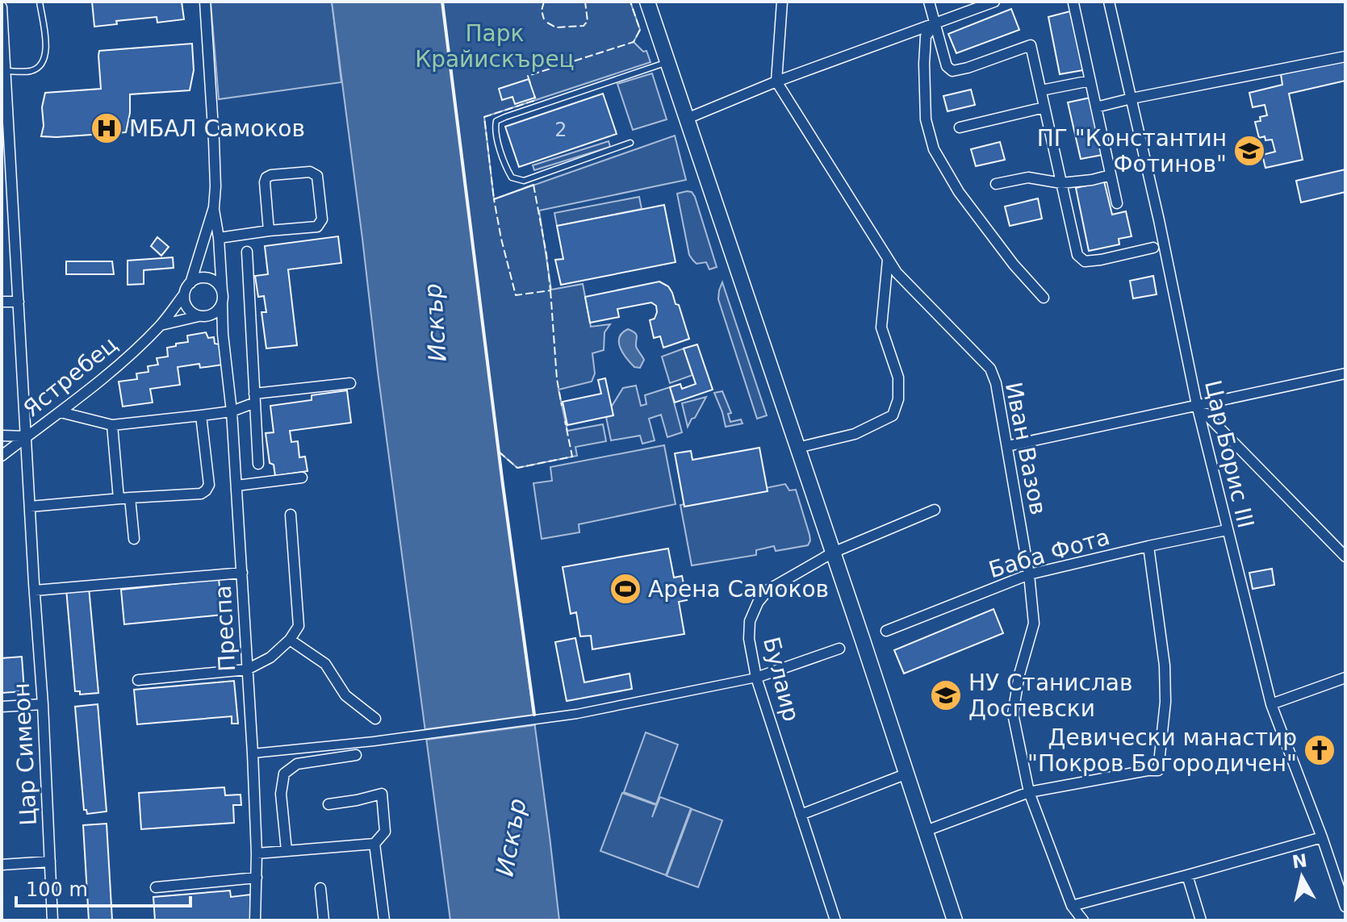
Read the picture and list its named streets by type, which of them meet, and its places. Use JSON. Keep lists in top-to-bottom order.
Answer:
{
  "streets": {
    "street": [
      "Ястребец",
      "Иван Вазов",
      "Цар Борис III",
      "Баба Фота",
      "Преспа",
      "Булаир",
      "Цар Симеон"
    ]
  },
  "crossings": [
    ["Ястребец", "Преспа"],
    ["Ястребец", "Цар Симеон"],
    ["Иван Вазов", "Баба Фота"],
    ["Цар Борис III", "Баба Фота"]
  ],
  "water": ["Искър"],
  "parks": ["Парк Крайискърец"],
  "places": {
    "hospital": ["МБАЛ Самоков"],
    "school or university": ["ПГ \"Константин Фотинов\"", "НУ Станислав Доспевски"],
    "sports": ["Арена Самоков"],
    "church": ["Девически манастир \"Покров Богородичен\""]
  },
  "house_numbers": ["2"],
  "scale_bar": "100 m",
  "north": "top"
}
